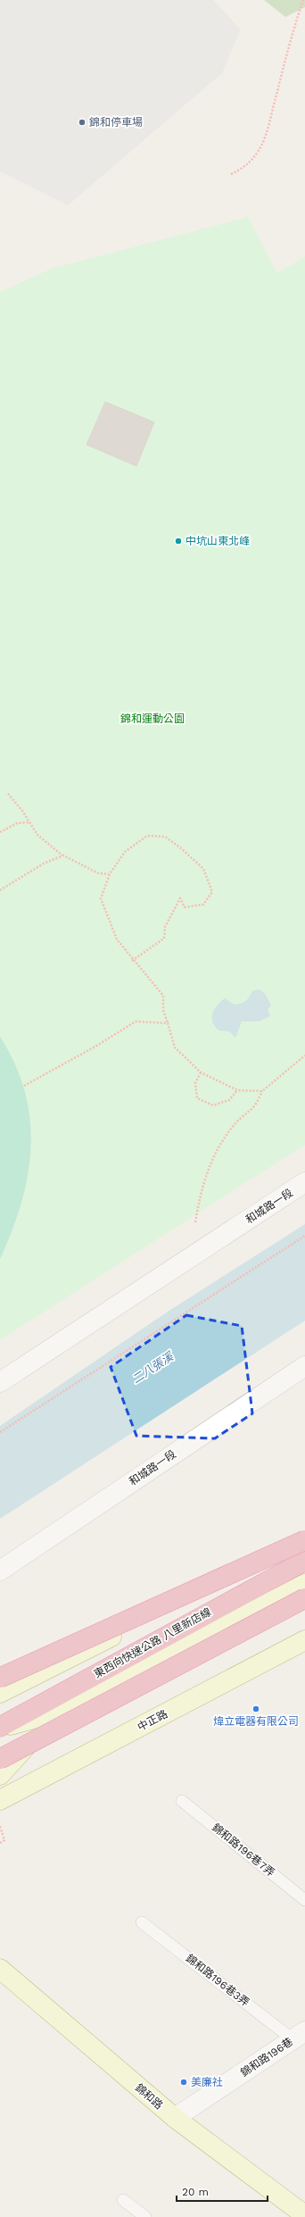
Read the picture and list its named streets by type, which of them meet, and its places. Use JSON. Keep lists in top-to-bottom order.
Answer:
{
  "streets": {
    "highway": ["東西向快速公路 八里新店線"],
    "main road": ["中正路", "錦和路"],
    "street": ["和城路一段", "錦和路196巷"],
    "lane": ["錦和路196巷7弄", "錦和路196巷3弄"]
  },
  "crossings": [
    ["錦和路196巷3弄", "錦和路196巷"],
    ["錦和路196巷", "錦和路"]
  ],
  "water": ["二八張溪"],
  "parks": ["錦和運動公園"],
  "places": [
    "錦和停車場",
    "中坑山東北峰",
    "煒立電器有限公司",
    "美廉社"
  ],
  "scale_bar": "20 m"
}
